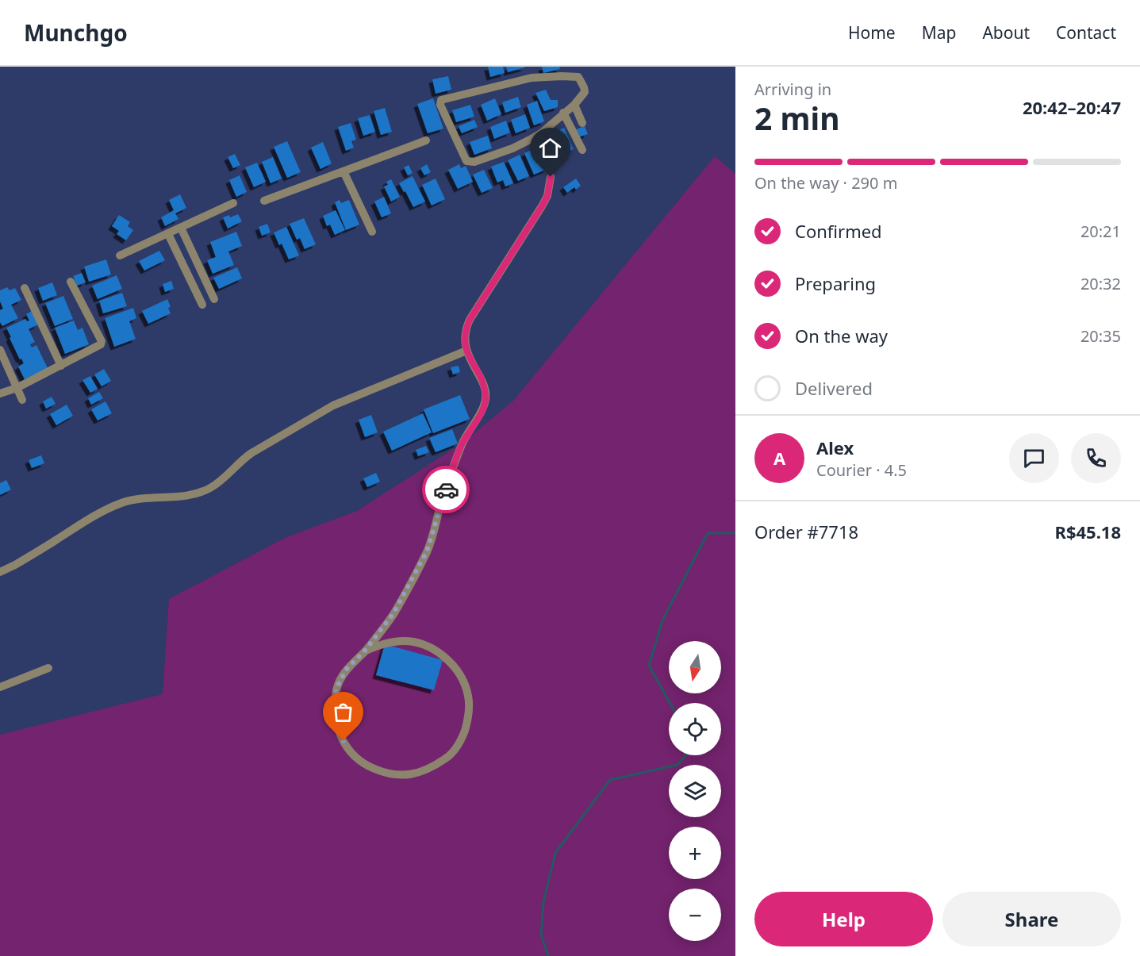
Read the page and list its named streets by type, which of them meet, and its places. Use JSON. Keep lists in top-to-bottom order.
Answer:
{
  "north": "bottom",
  "page": {
    "header": "Munchgo",
    "nav": [
      "Home",
      "Map",
      "About",
      "Contact"
    ],
    "heading": ["2 min", "Arriving in", "20:42–20:47"],
    "panel": [
      "Alex",
      "Courier · 4.5",
      "Order #7718",
      "R$45.18"
    ],
    "bar": "On the way · 290 m",
    "list": [
      ["Confirmed", "20:21"],
      ["Preparing", "20:32"],
      ["On the way", "20:35"],
      "Delivered"
    ],
    "round": "A",
    "map_buttons": ["+", "−"],
    "buttons": ["Help", "Share"]
  }
}
